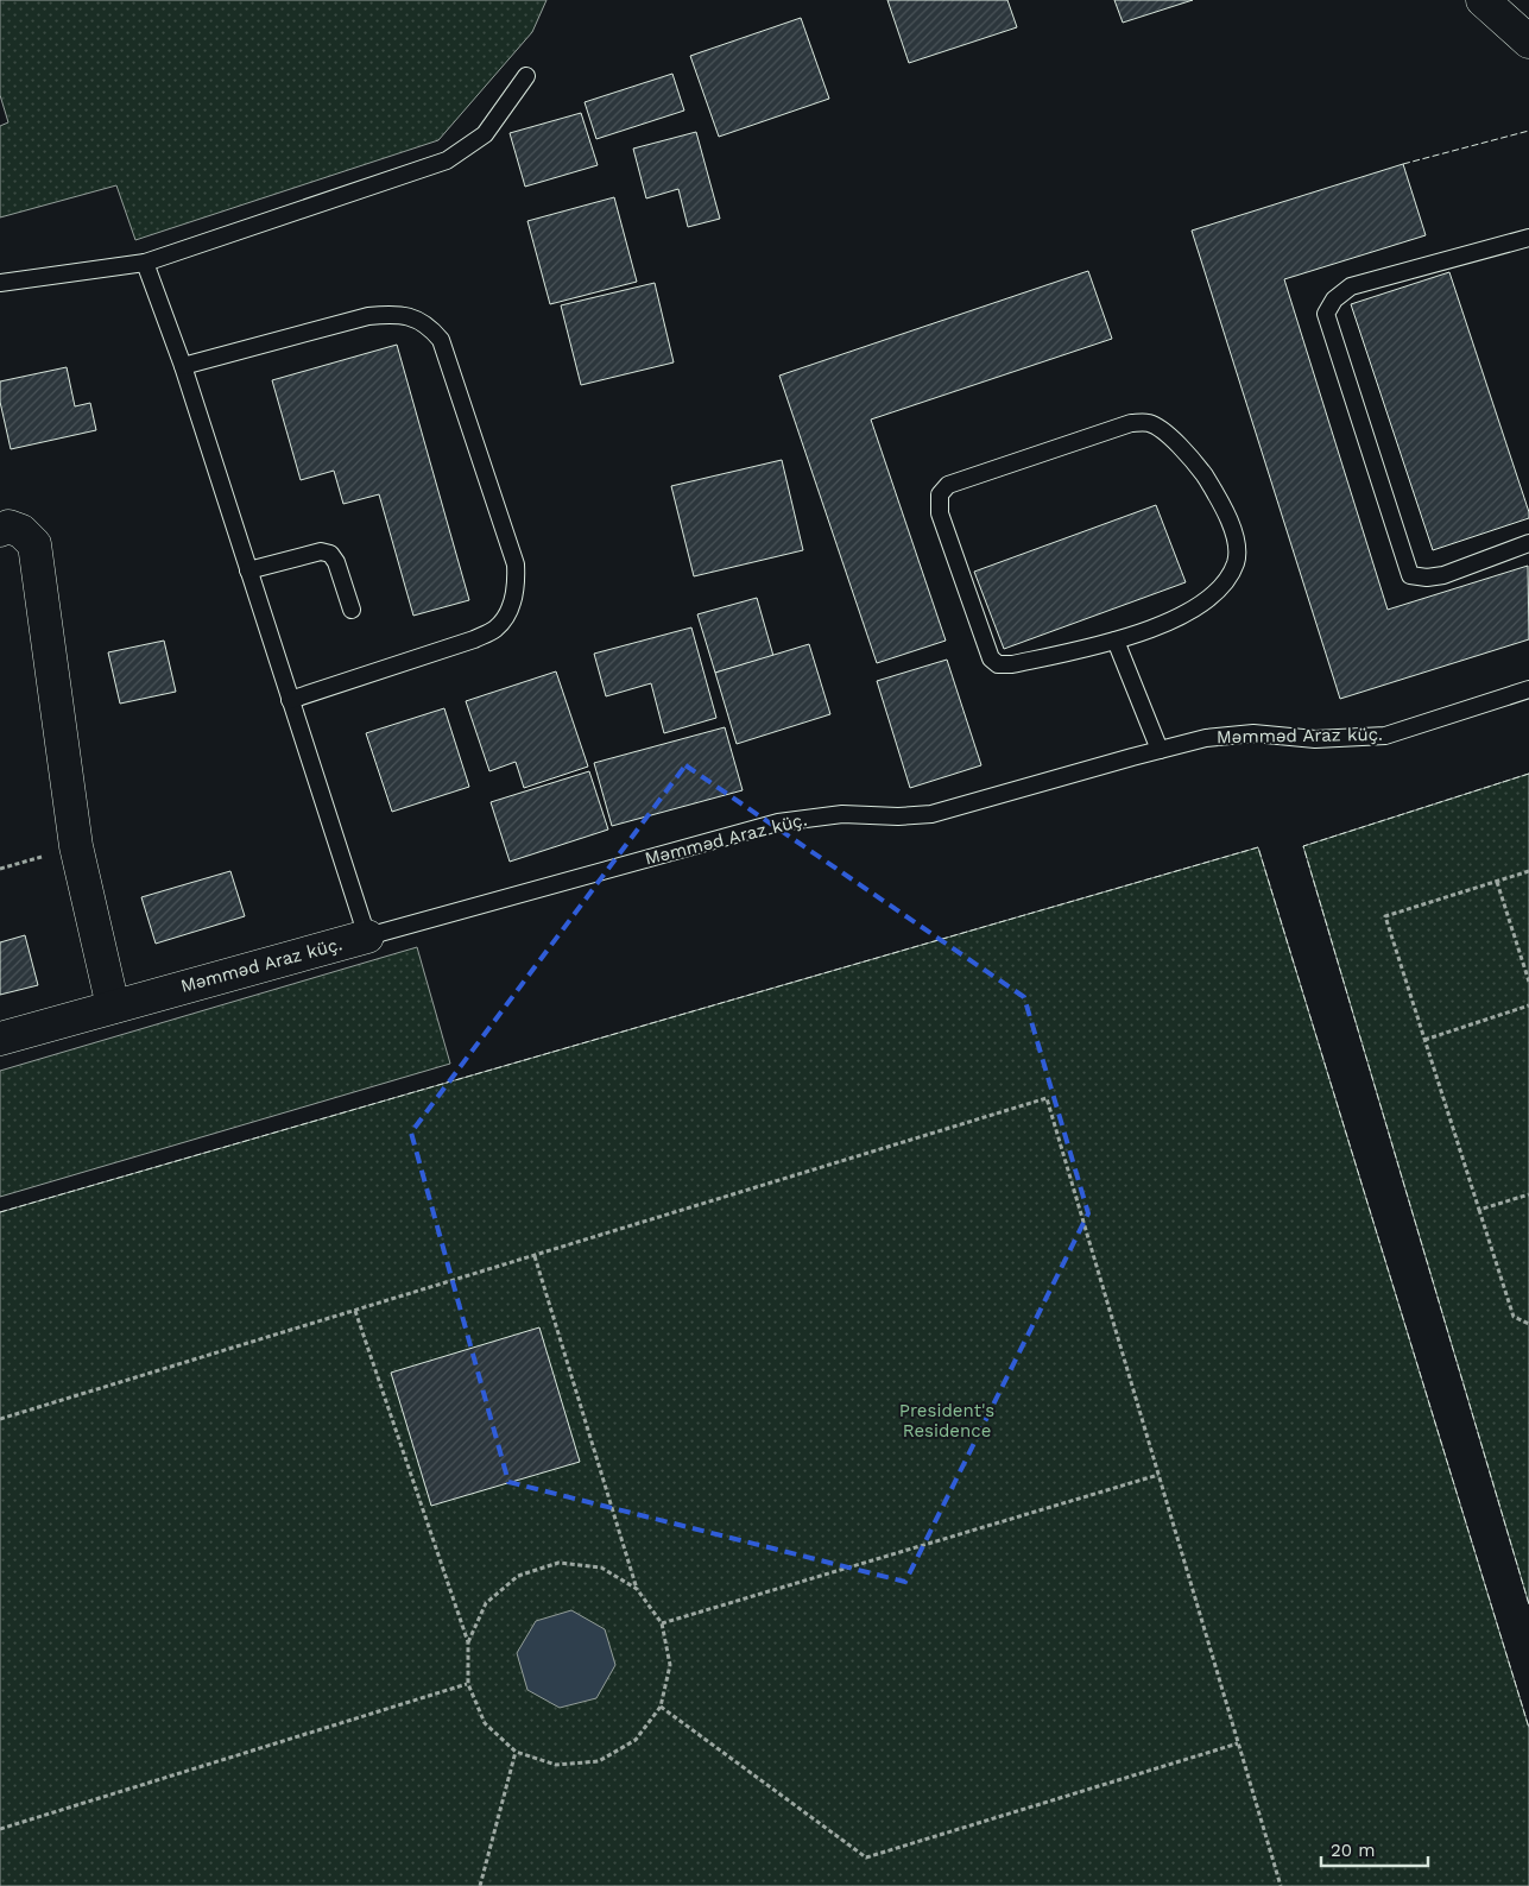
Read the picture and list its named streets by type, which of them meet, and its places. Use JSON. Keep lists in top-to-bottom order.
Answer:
{
  "streets": {
    "street": ["Məmməd Araz küç."]
  },
  "parks": ["President's Residence"],
  "scale_bar": "20 m"
}
